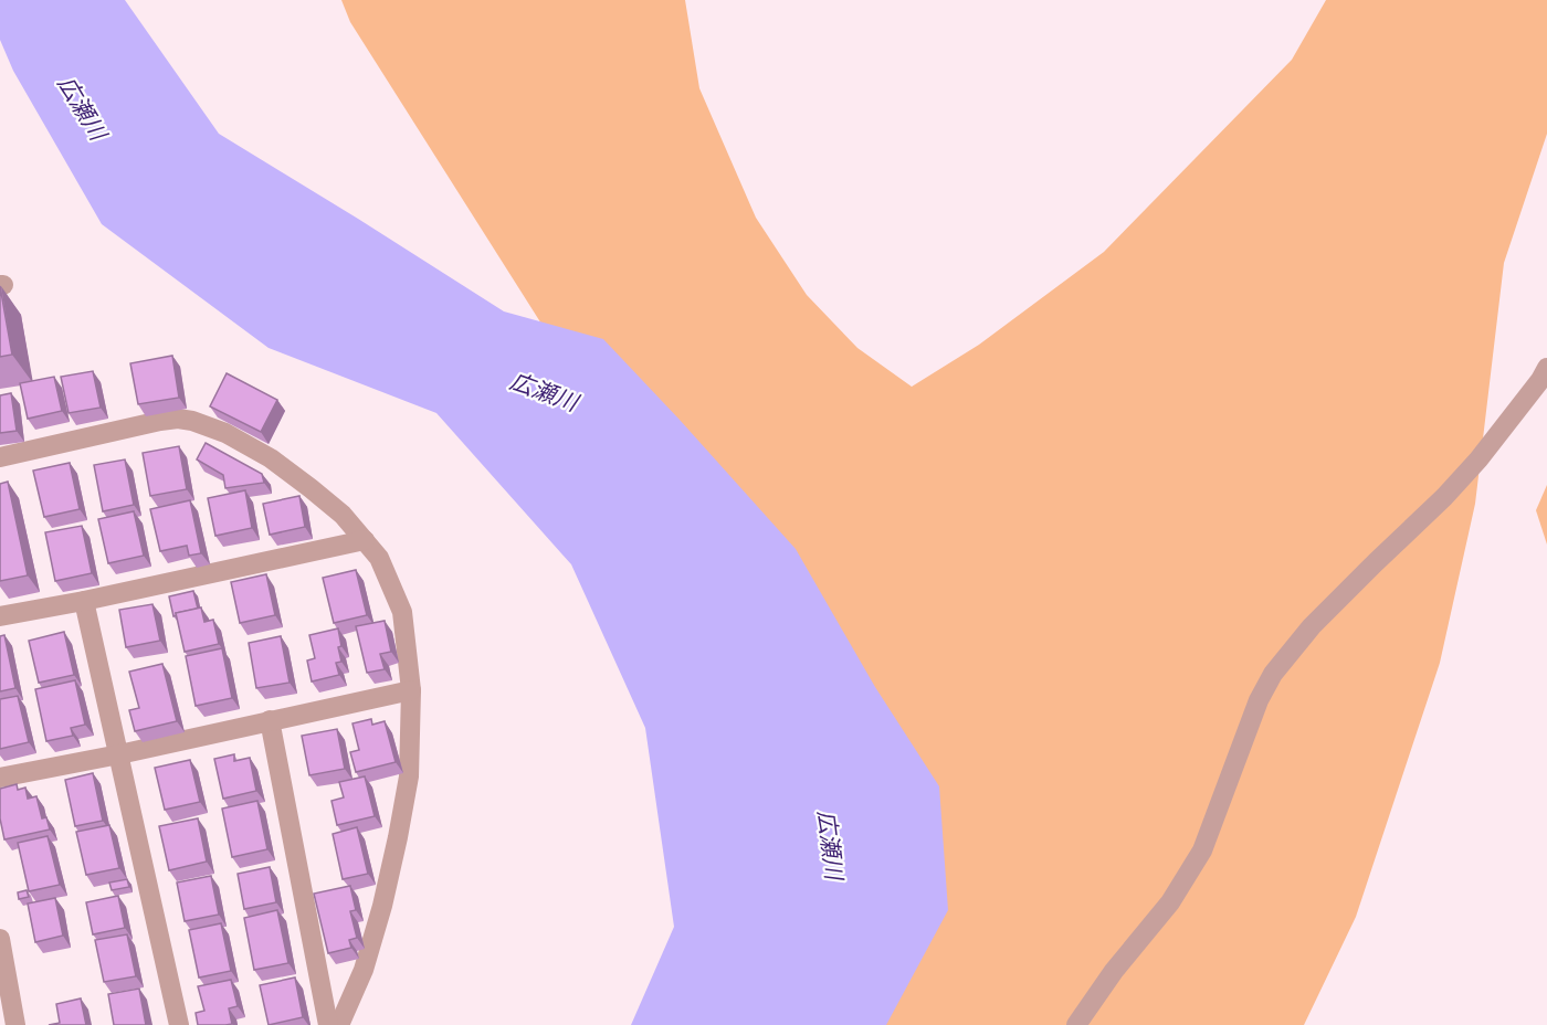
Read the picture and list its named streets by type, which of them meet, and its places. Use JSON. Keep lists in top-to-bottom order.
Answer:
{
  "water": ["広瀬川"]
}
